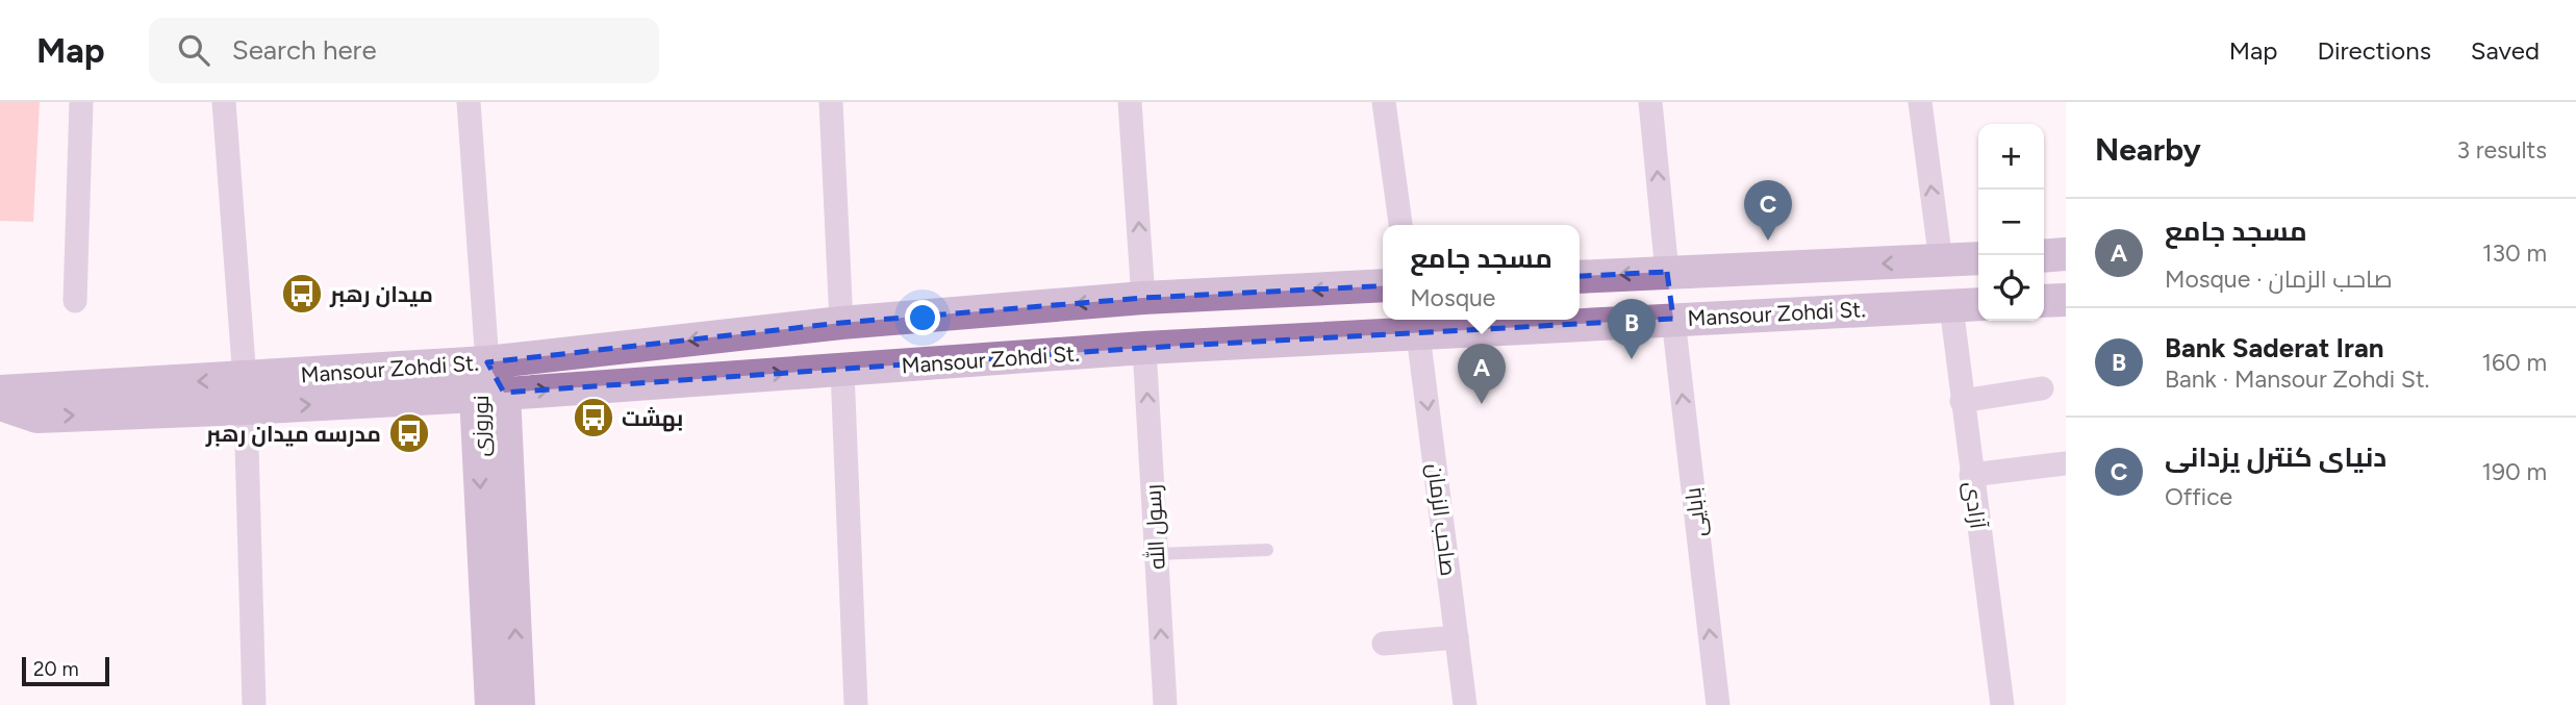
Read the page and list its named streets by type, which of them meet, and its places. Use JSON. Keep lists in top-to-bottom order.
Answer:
{
  "streets": {
    "main road": ["Mansour Zohdi St.", "نوروزی"],
    "street": [
      "آزادی",
      "بابایی",
      "صاحب الزمان",
      "رسول الله"
    ]
  },
  "crossings": [
    ["Mansour Zohdi St.", "نوروزی"],
    ["Mansour Zohdi St.", "آزادی"],
    ["Mansour Zohdi St.", "بابایی"],
    ["Mansour Zohdi St.", "صاحب الزمان"],
    ["Mansour Zohdi St.", "رسول الله"]
  ],
  "one_way": ["بابایی", "صاحب الزمان", "رسول الله"],
  "places": {
    "bus stop": ["میدان رهبر", "بهشت", "مدرسه میدان رهبر"]
  },
  "scale_bar": "20 m",
  "page": {
    "header": "Map",
    "search": "Search here",
    "nav": ["Map", "Directions", "Saved"],
    "heading": ["Nearby", "3 results"],
    "map_buttons": ["+", "−"],
    "pins": ["C", "B", "A"],
    "list": [
      {
        "mark": "A",
        "name": "مسجد جامع",
        "note": "Mosque · صاحب الزمان",
        "value": "130 m"
      },
      {
        "mark": "B",
        "name": "Bank Saderat Iran",
        "note": "Bank · Mansour Zohdi St.",
        "value": "160 m"
      },
      {
        "mark": "C",
        "name": "دنیای کنترل یزدانی",
        "note": "Office",
        "value": "190 m"
      }
    ],
    "popup": ["مسجد جامع", "Mosque"],
    "scale": "20 m"
  }
}
